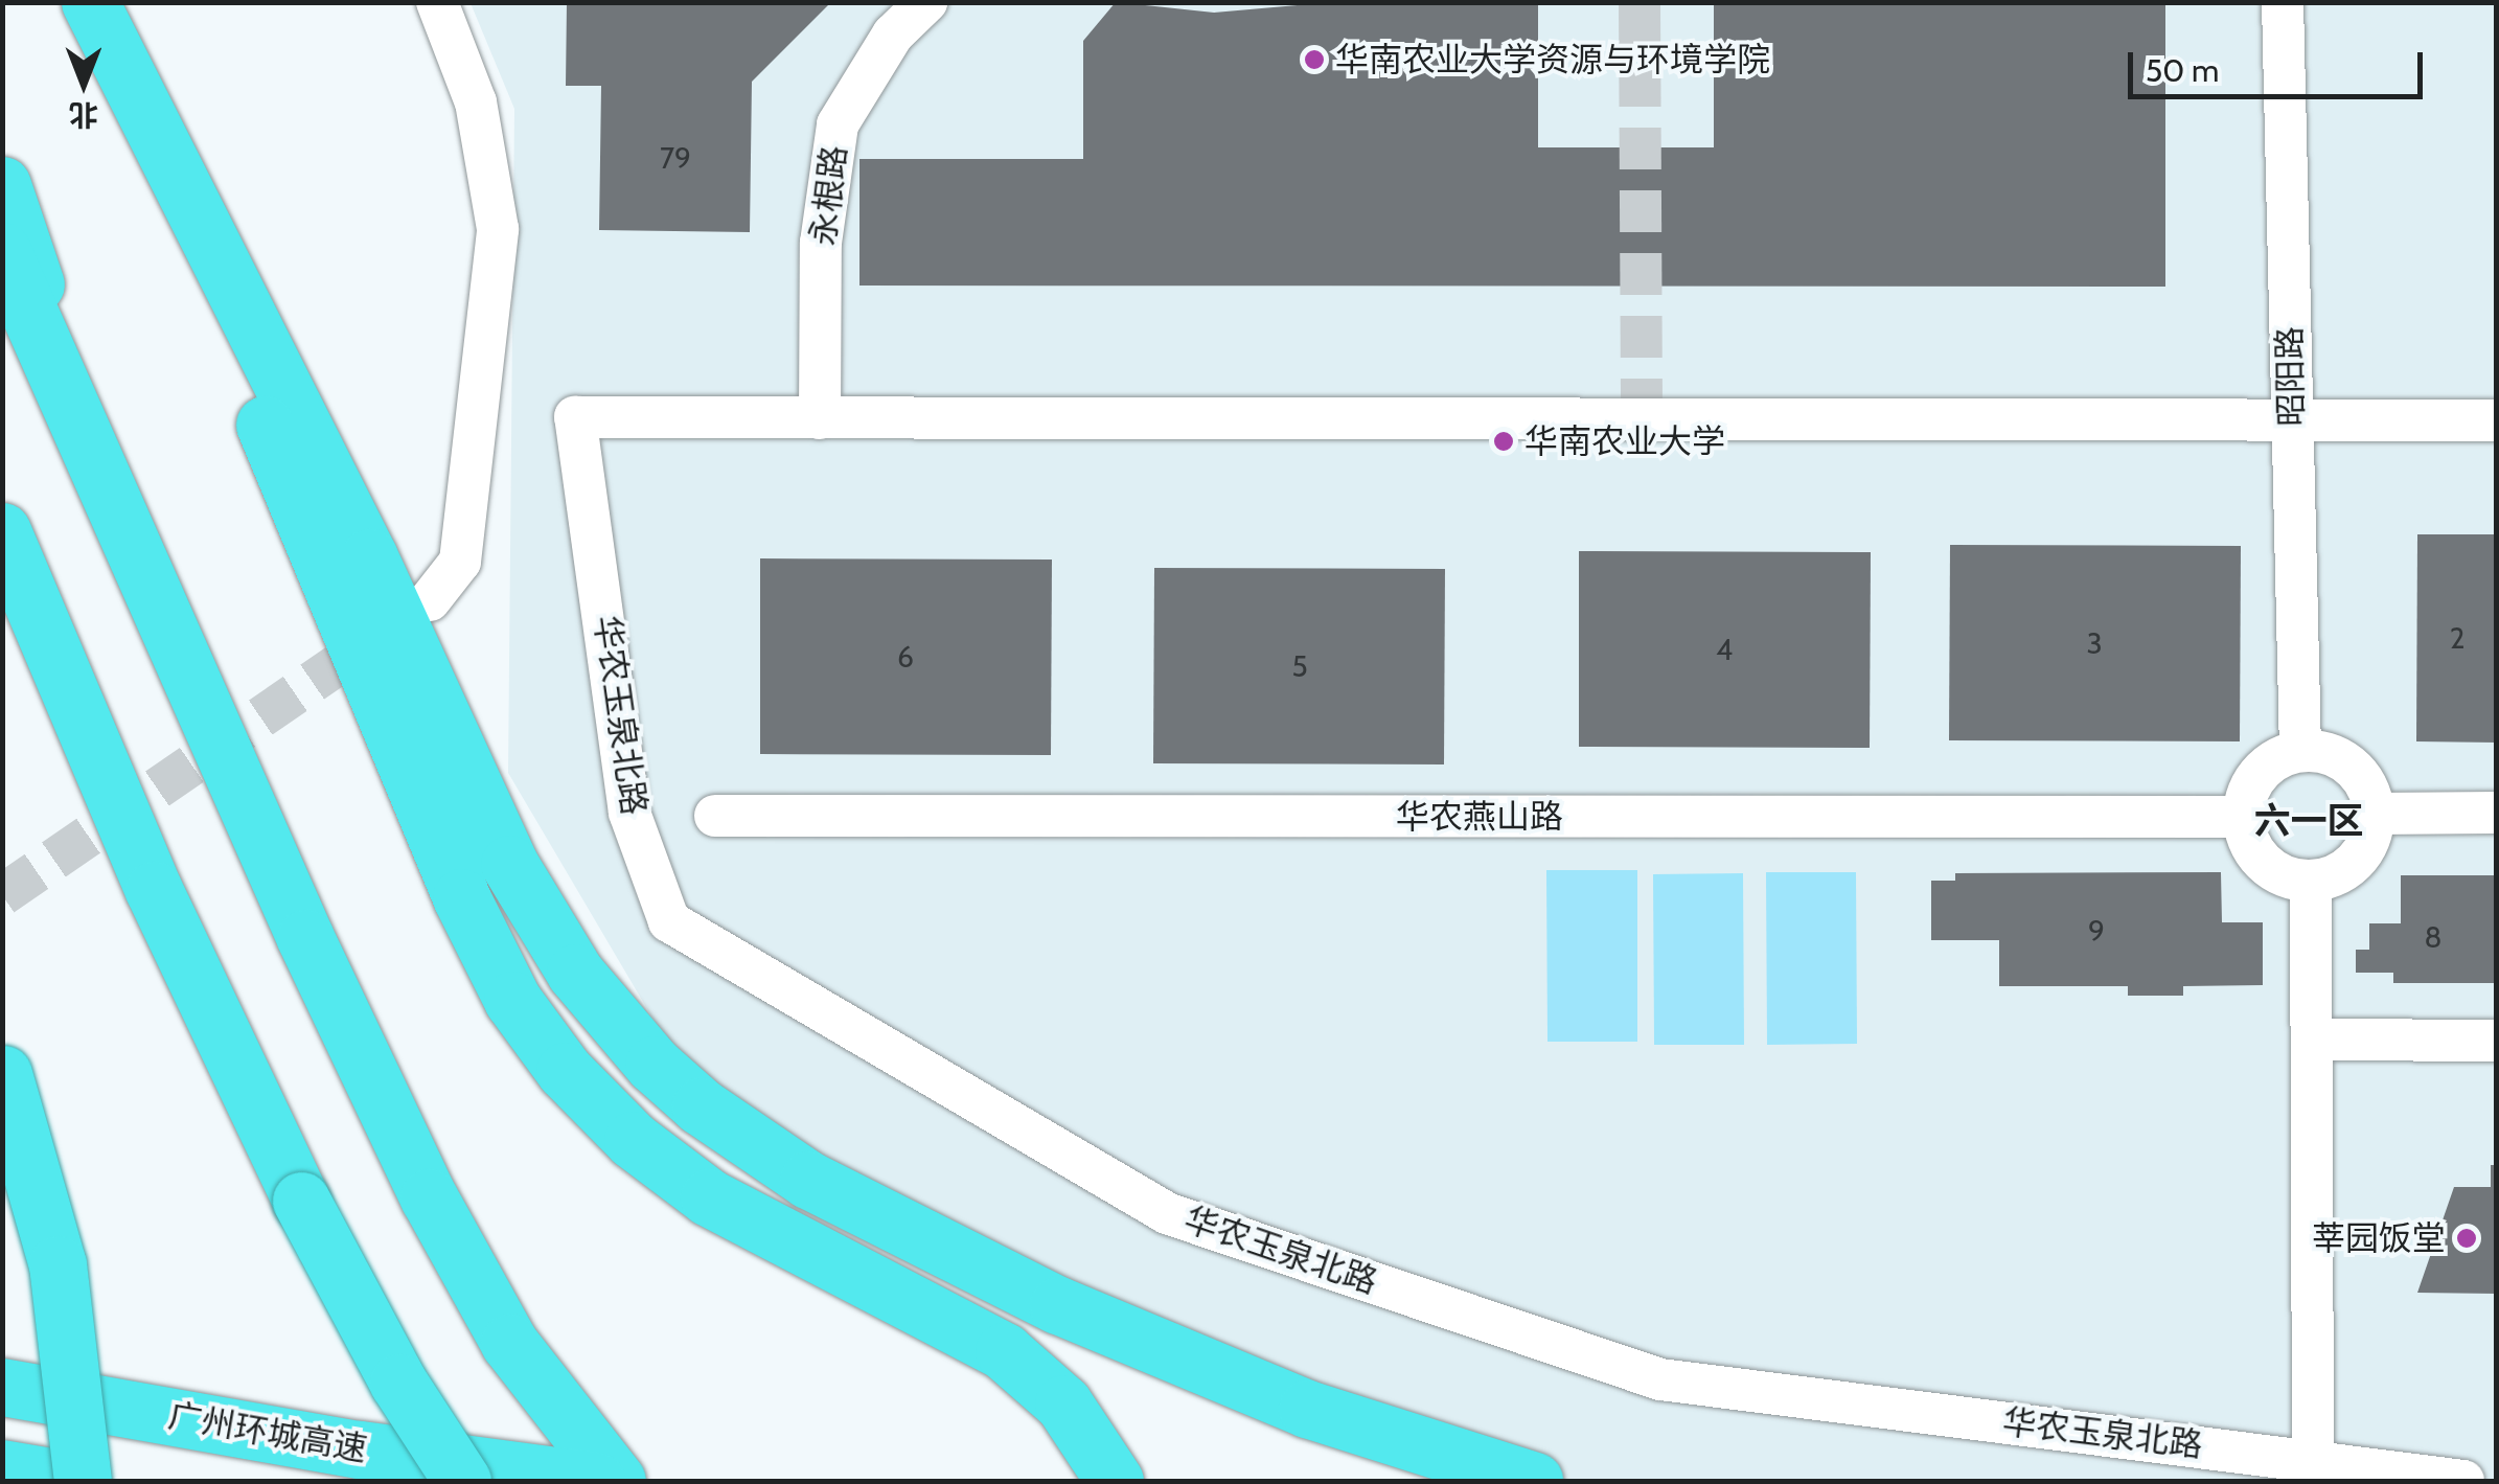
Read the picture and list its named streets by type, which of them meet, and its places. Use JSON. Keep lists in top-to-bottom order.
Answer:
{
  "streets": {
    "highway": ["广州环城高速"],
    "street": [
      "永根路",
      "昭阳路",
      "华农玉泉北路",
      "华农燕山路"
    ]
  },
  "crossings": [
    ["永根路", "华农玉泉北路"],
    ["昭阳路", "华农燕山路"]
  ],
  "districts": ["六一区"],
  "places": ["华南农业大学资源与环境学院", "华南农业大学", "莘园饭堂"],
  "house_numbers": [
    "79",
    "2",
    "3",
    "4",
    "6",
    "5",
    "9",
    "8"
  ],
  "scale_bar": "50 m",
  "north": "bottom"
}
